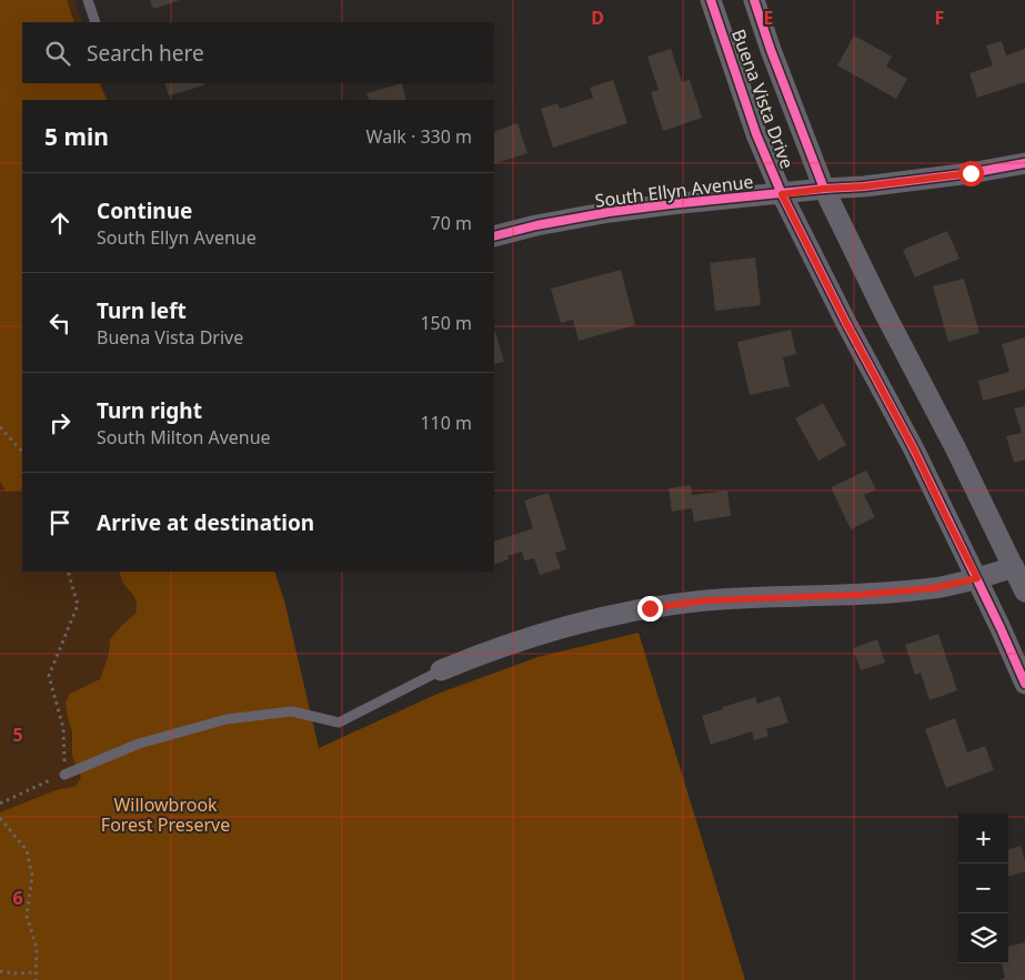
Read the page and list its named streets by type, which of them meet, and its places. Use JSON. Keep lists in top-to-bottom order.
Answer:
{
  "streets": {
    "street": ["Buena Vista Drive", "South Ellyn Avenue"]
  },
  "crossings": [
    ["Buena Vista Drive", "South Ellyn Avenue"]
  ],
  "parks": ["Willowbrook Forest Preserve"],
  "page": {
    "search": "Search here",
    "heading": ["5 min", "Walk · 330 m"],
    "list": [
      ["Continue", "South Ellyn Avenue", "70 m"],
      ["Turn left", "Buena Vista Drive", "150 m"],
      ["Turn right", "South Milton Avenue", "110 m"],
      "Arrive at destination"
    ],
    "map_buttons": ["+", "−"]
  },
  "grid": {
    "columns": ["D", "E", "F"],
    "rows": ["5", "6"]
  }
}
